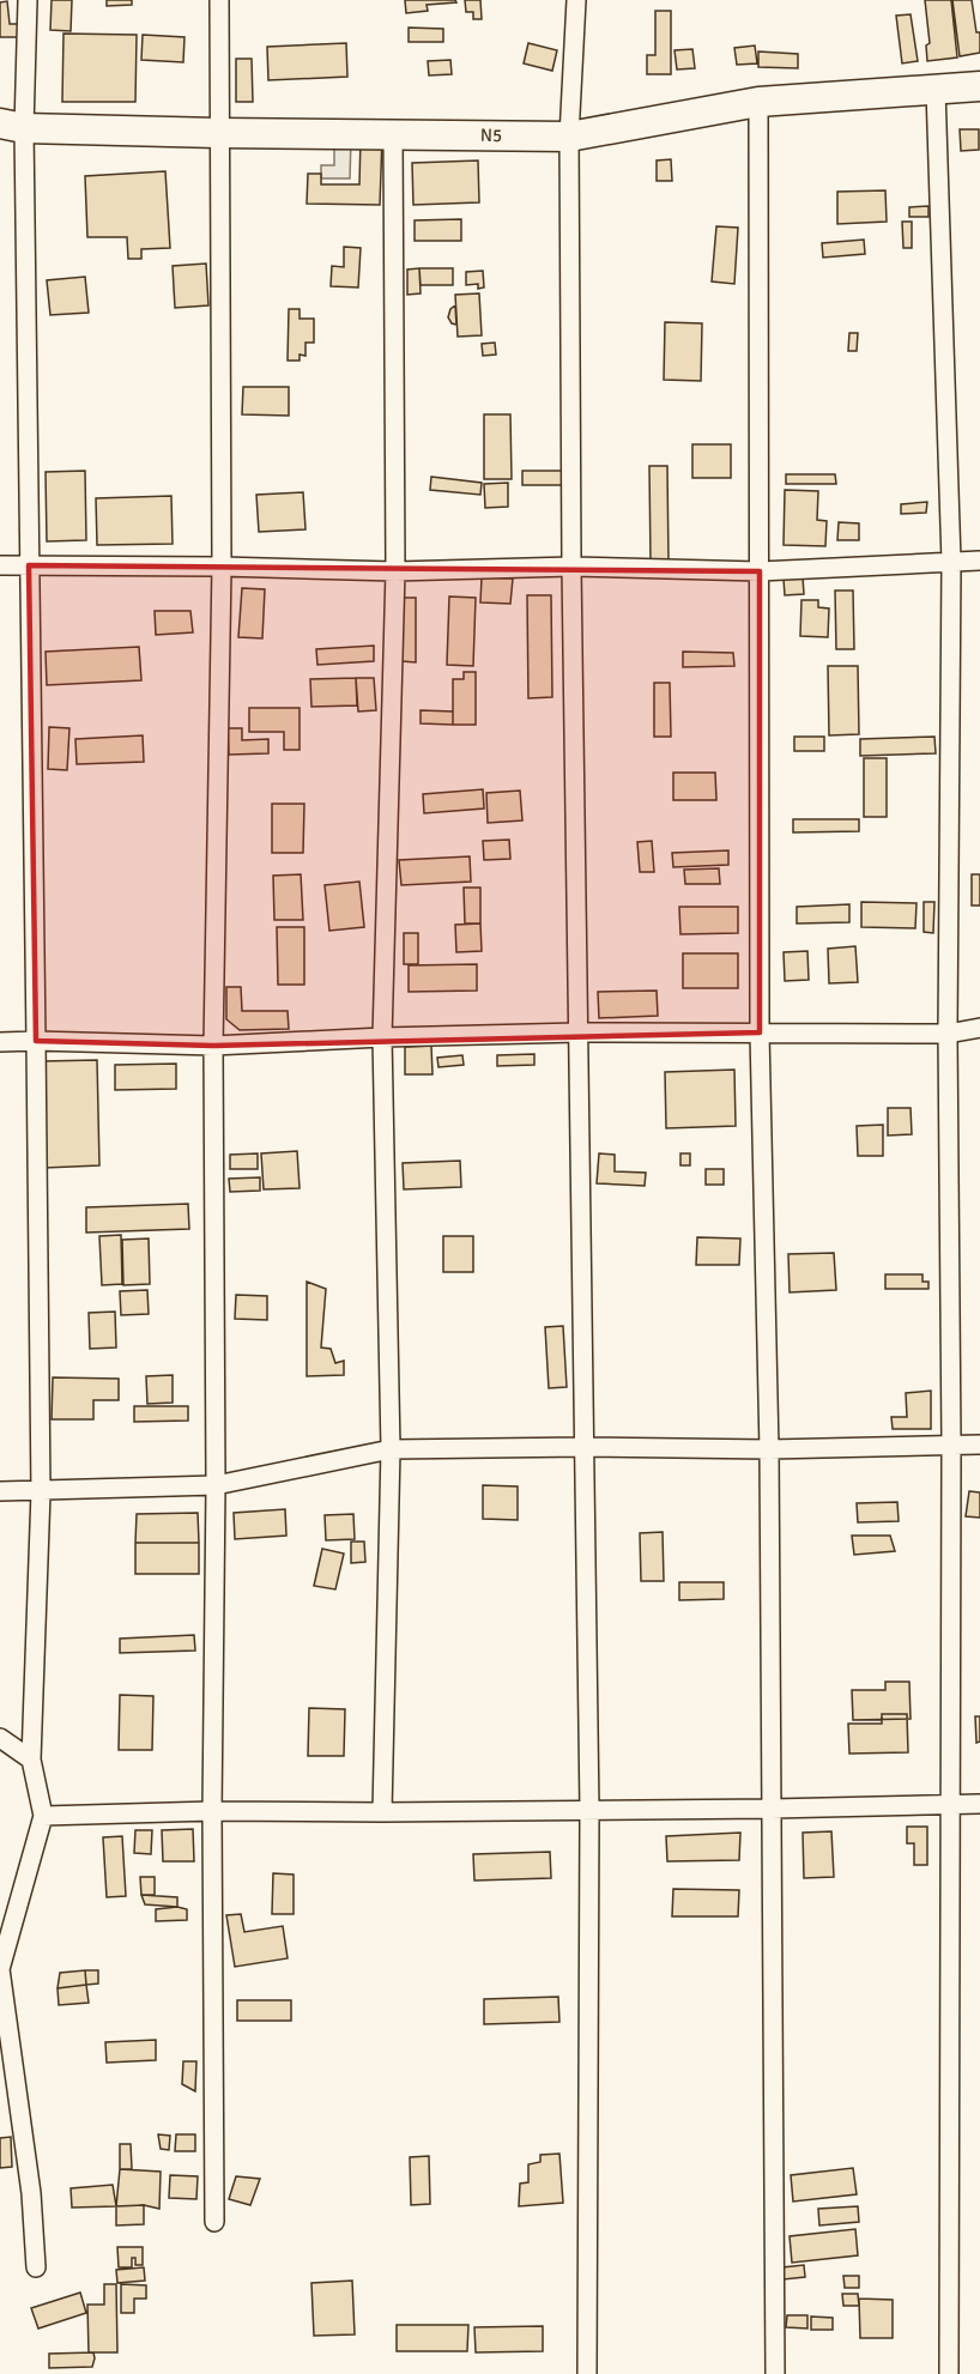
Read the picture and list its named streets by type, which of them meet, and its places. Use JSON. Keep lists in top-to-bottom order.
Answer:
{
  "streets": {
    "main road": ["N5"]
  }
}
